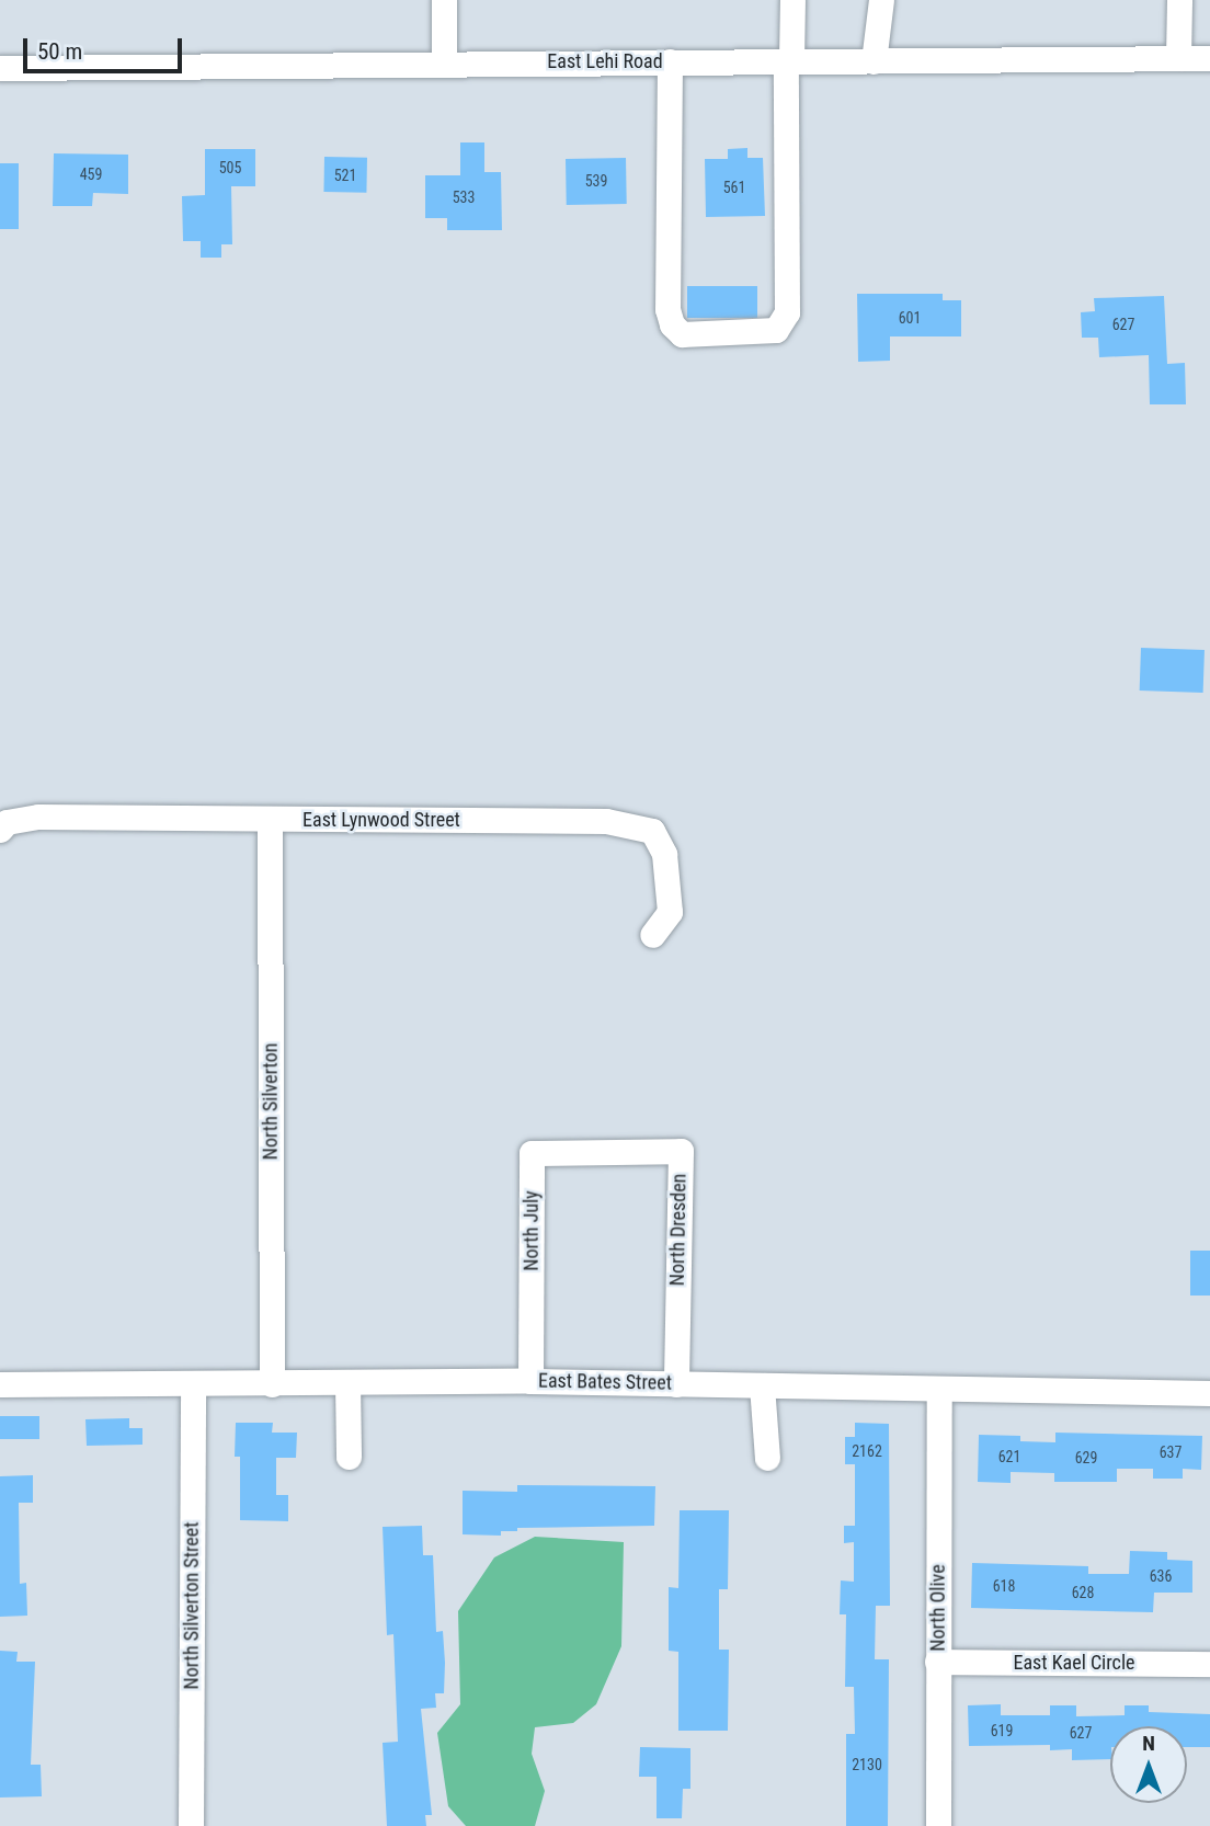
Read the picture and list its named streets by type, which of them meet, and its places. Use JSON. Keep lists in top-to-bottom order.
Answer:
{
  "streets": {
    "street": [
      "East Lehi Road",
      "East Lynwood Street",
      "North Silverton",
      "North Dresden",
      "North July",
      "East Bates Street",
      "North Silverton Street",
      "North Olive",
      "East Kael Circle"
    ]
  },
  "crossings": [
    ["East Lynwood Street", "North Silverton"],
    ["North Silverton", "East Bates Street"],
    ["North Dresden", "North July"],
    ["North Dresden", "East Bates Street"],
    ["North July", "East Bates Street"],
    ["East Bates Street", "North Silverton Street"],
    ["East Bates Street", "North Olive"],
    ["North Olive", "East Kael Circle"]
  ],
  "house_numbers": [
    "505",
    "459",
    "521",
    "539",
    "561",
    "533",
    "601",
    "627",
    "2162",
    "637",
    "621",
    "629",
    "636",
    "618",
    "628",
    "619",
    "627",
    "2130"
  ],
  "scale_bar": "50 m",
  "north": "top"
}
